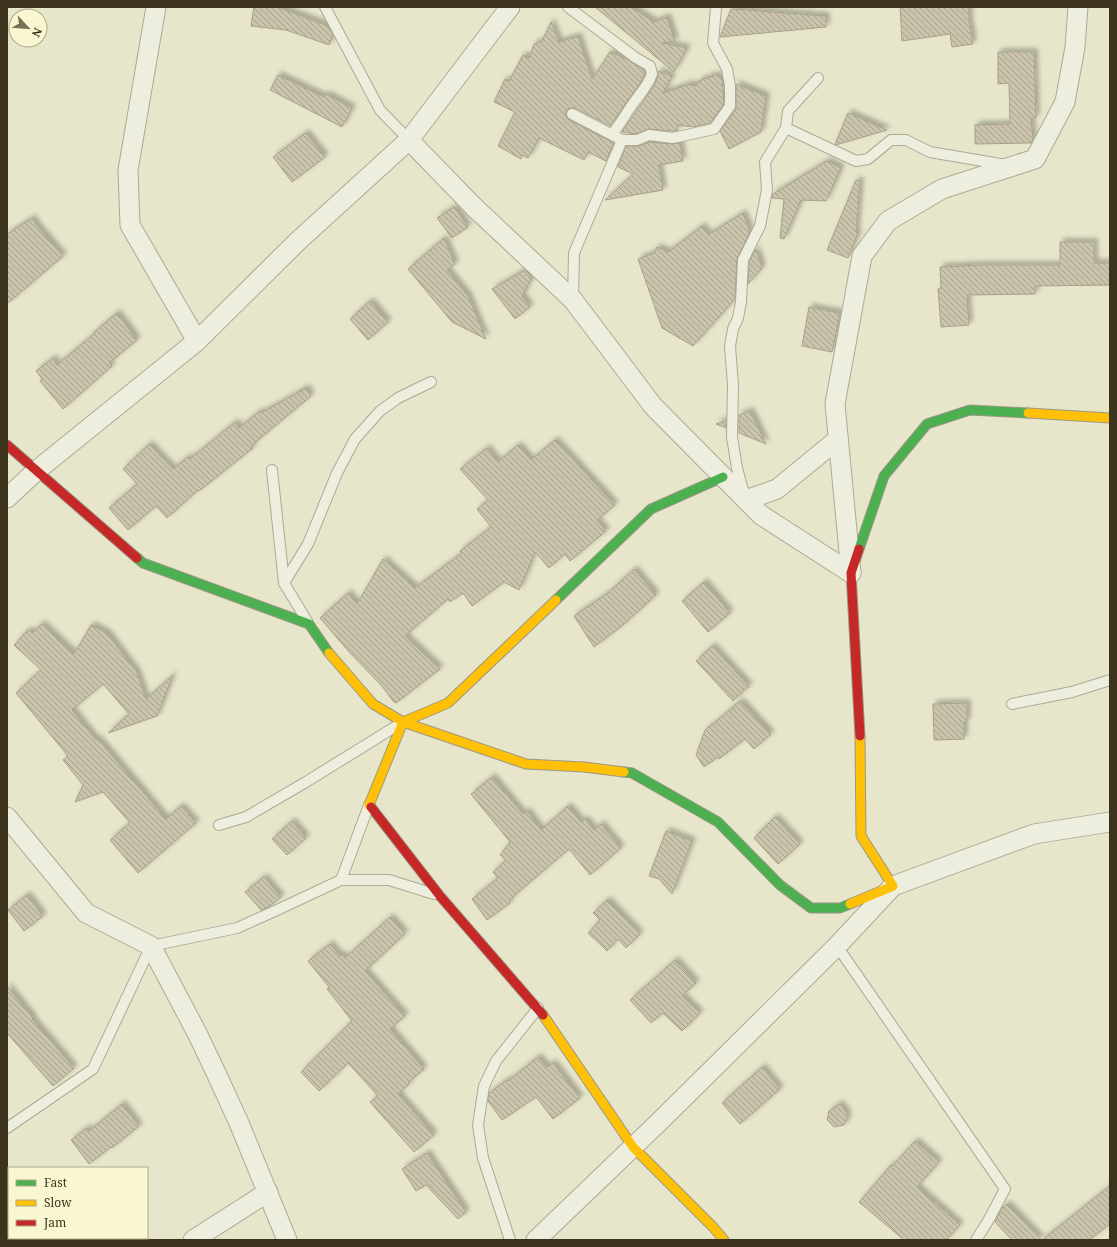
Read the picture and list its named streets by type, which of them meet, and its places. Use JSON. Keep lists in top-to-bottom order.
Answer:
{
  "legend": ["Fast", "Slow", "Jam"],
  "north": "bottom right"
}
